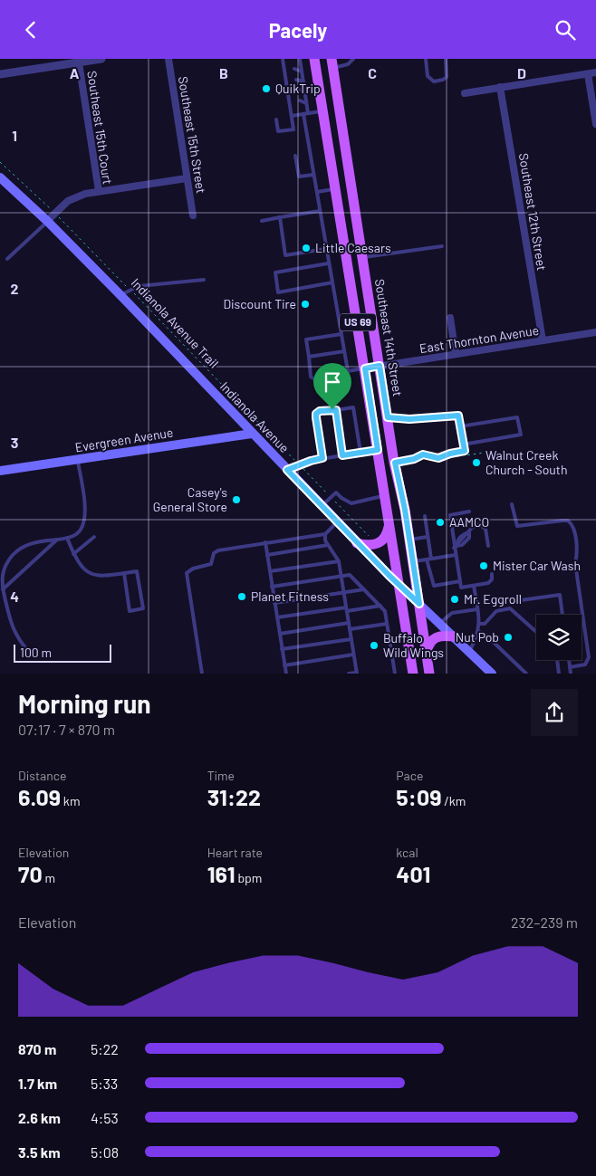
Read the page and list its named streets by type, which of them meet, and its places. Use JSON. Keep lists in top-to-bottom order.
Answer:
{
  "streets": {
    "main road": [
      "US 69",
      "Southeast 14th Street",
      "Indianola Avenue",
      "Evergreen Avenue"
    ],
    "street": [
      "Southeast 15th Court",
      "Southeast 15th Street",
      "Southeast 12th Street",
      "East Thornton Avenue"
    ],
    "path": ["Indianola Avenue Trail"]
  },
  "crossings": [
    ["Southeast 15th Court", "Indianola Avenue"],
    ["Southeast 12th Street", "East Thornton Avenue"],
    ["US 69", "East Thornton Avenue"],
    ["US 69", "Indianola Avenue"],
    ["Southeast 14th Street", "East Thornton Avenue"],
    ["Southeast 14th Street", "Indianola Avenue"],
    ["Indianola Avenue", "Evergreen Avenue"]
  ],
  "places": [
    "QuikTrip",
    "Little Caesars",
    "Discount Tire",
    "Walnut Creek Church - South",
    "Casey's General Store",
    "AAMCO",
    "Mister Car Wash",
    "Planet Fitness",
    "Mr. Eggroll",
    "Nut Pob",
    "Buffalo Wild Wings"
  ],
  "scale_bar": "100 m",
  "page": {
    "header": "Pacely",
    "scale": "100 m",
    "heading": ["Morning run", "07:17 · 7 × 870 m"],
    "stats": [
      ["Distance", "6.09 km"],
      ["Time", "31:22"],
      ["Pace", "5:09 /km"],
      ["Elevation", "70 m"],
      ["Heart rate", "161 bpm"],
      ["kcal", "401"]
    ],
    "chart": ["Elevation", "232–239 m"],
    "list": [
      {
        "name": "870 m",
        "note": "5:22"
      },
      {
        "name": "1.7 km",
        "note": "5:33"
      },
      {
        "name": "2.6 km",
        "note": "4:53"
      },
      {
        "name": "3.5 km",
        "note": "5:08"
      }
    ]
  },
  "grid": {
    "columns": [
      "A",
      "B",
      "C",
      "D"
    ],
    "rows": [
      "1",
      "2",
      "3",
      "4"
    ]
  }
}
